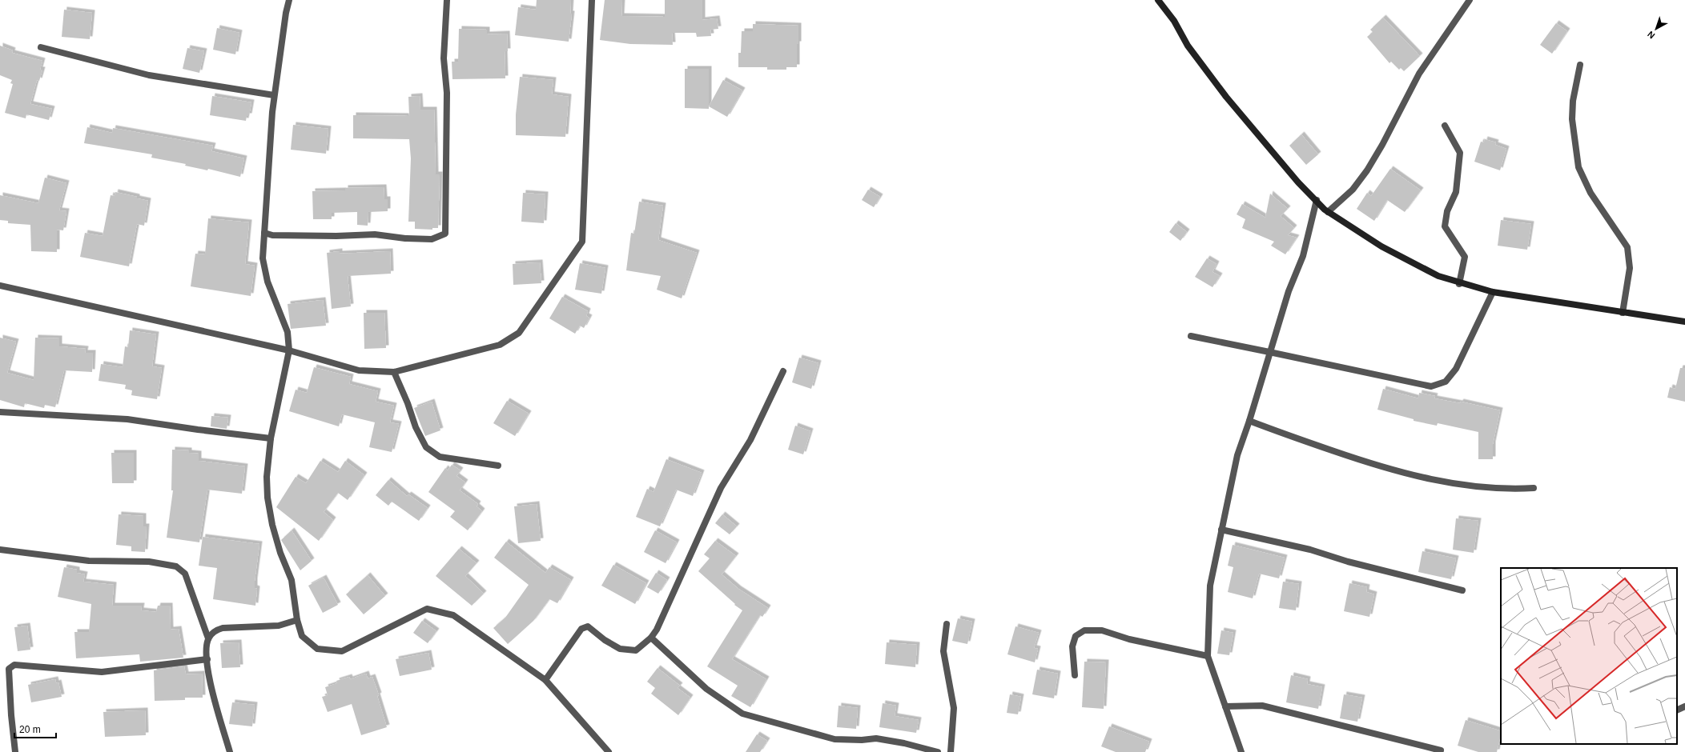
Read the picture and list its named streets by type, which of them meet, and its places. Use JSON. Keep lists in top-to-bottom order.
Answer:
{
  "scale_bar": "20 m",
  "north": "bottom left"
}
